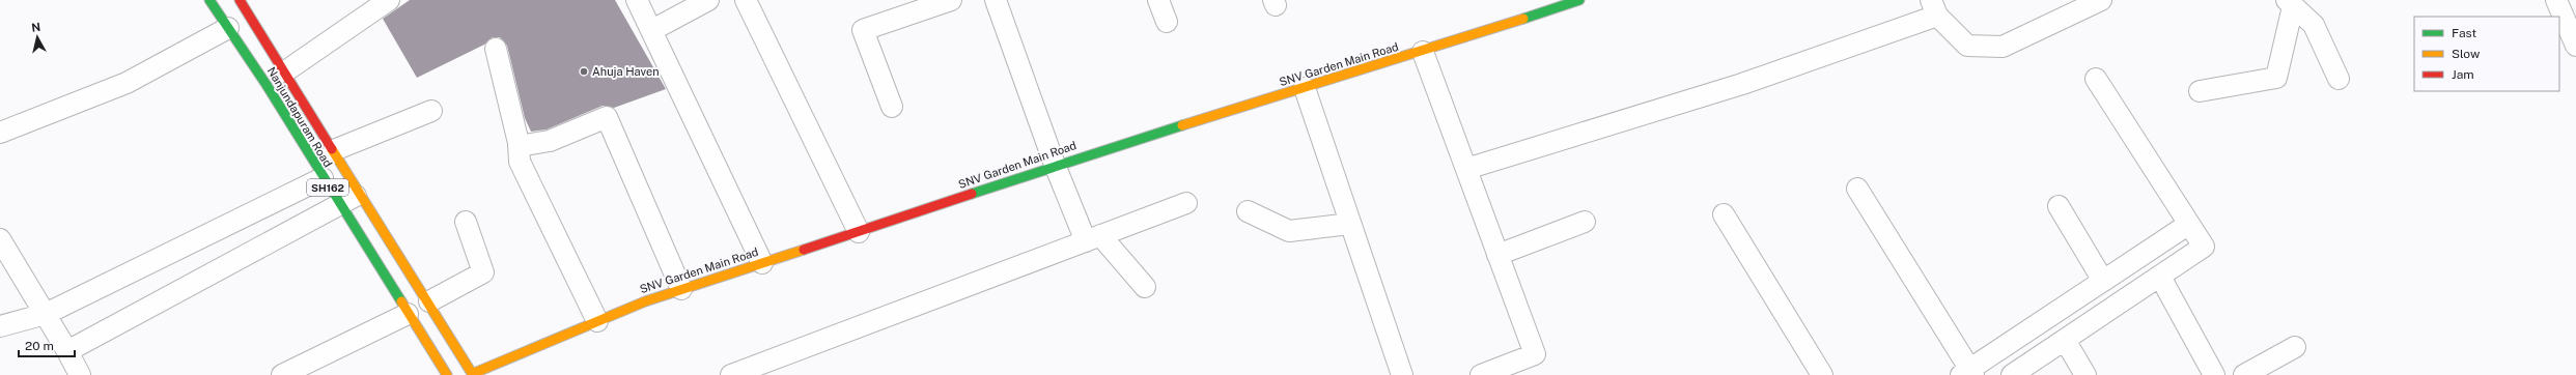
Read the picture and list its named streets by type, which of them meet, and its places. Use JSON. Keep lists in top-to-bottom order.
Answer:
{
  "streets": {
    "street": ["SNV Garden Main Road", "Nanjundapuram Road", "SH162"]
  },
  "crossings": [
    ["SNV Garden Main Road", "Nanjundapuram Road"]
  ],
  "places": ["Ahuja Haven"],
  "legend": ["Fast", "Slow", "Jam"],
  "scale_bar": "20 m",
  "north": "top"
}
